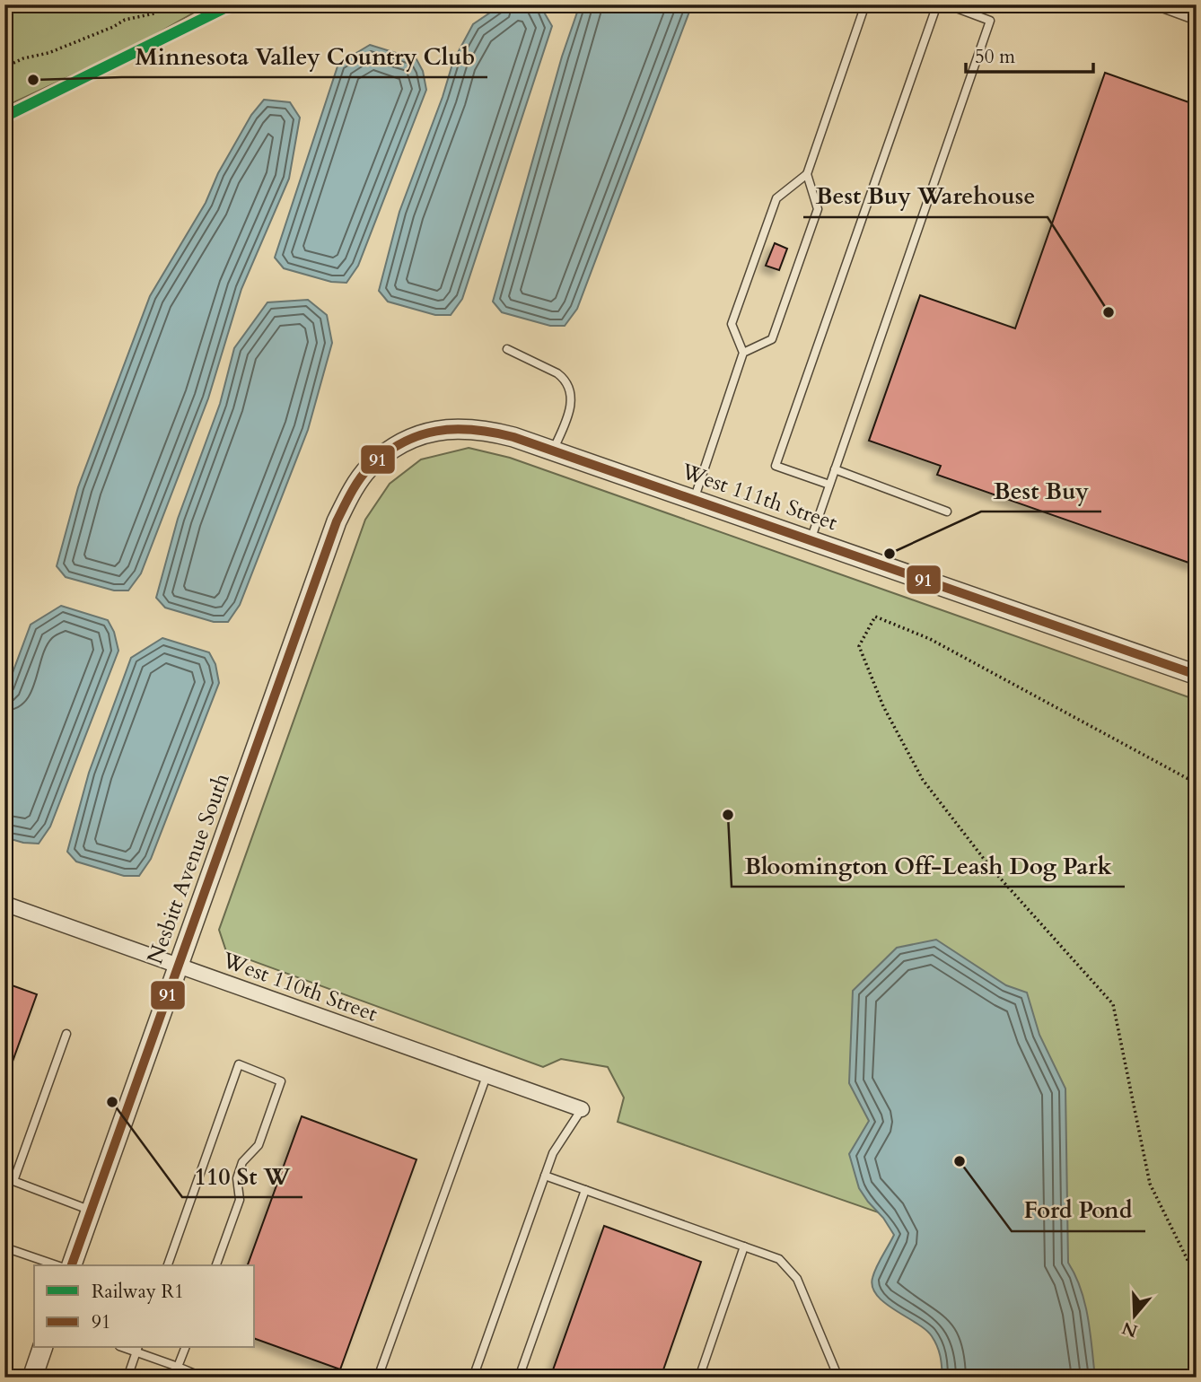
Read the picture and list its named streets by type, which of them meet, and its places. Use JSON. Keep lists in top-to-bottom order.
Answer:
{
  "streets": {
    "street": ["West 111th Street", "Nesbitt Avenue South", "West 110th Street"]
  },
  "crossings": [
    ["West 111th Street", "Nesbitt Avenue South"],
    ["Nesbitt Avenue South", "West 110th Street"]
  ],
  "places": [
    "Minnesota Valley Country Club",
    "Best Buy Warehouse",
    "Best Buy",
    "Bloomington Off-Leash Dog Park",
    "110 St W",
    "Ford Pond"
  ],
  "lines": ["rail line R1", "transit line 91"],
  "legend": ["Railway R1", "91"],
  "scale_bar": "50 m",
  "north": "bottom"
}
